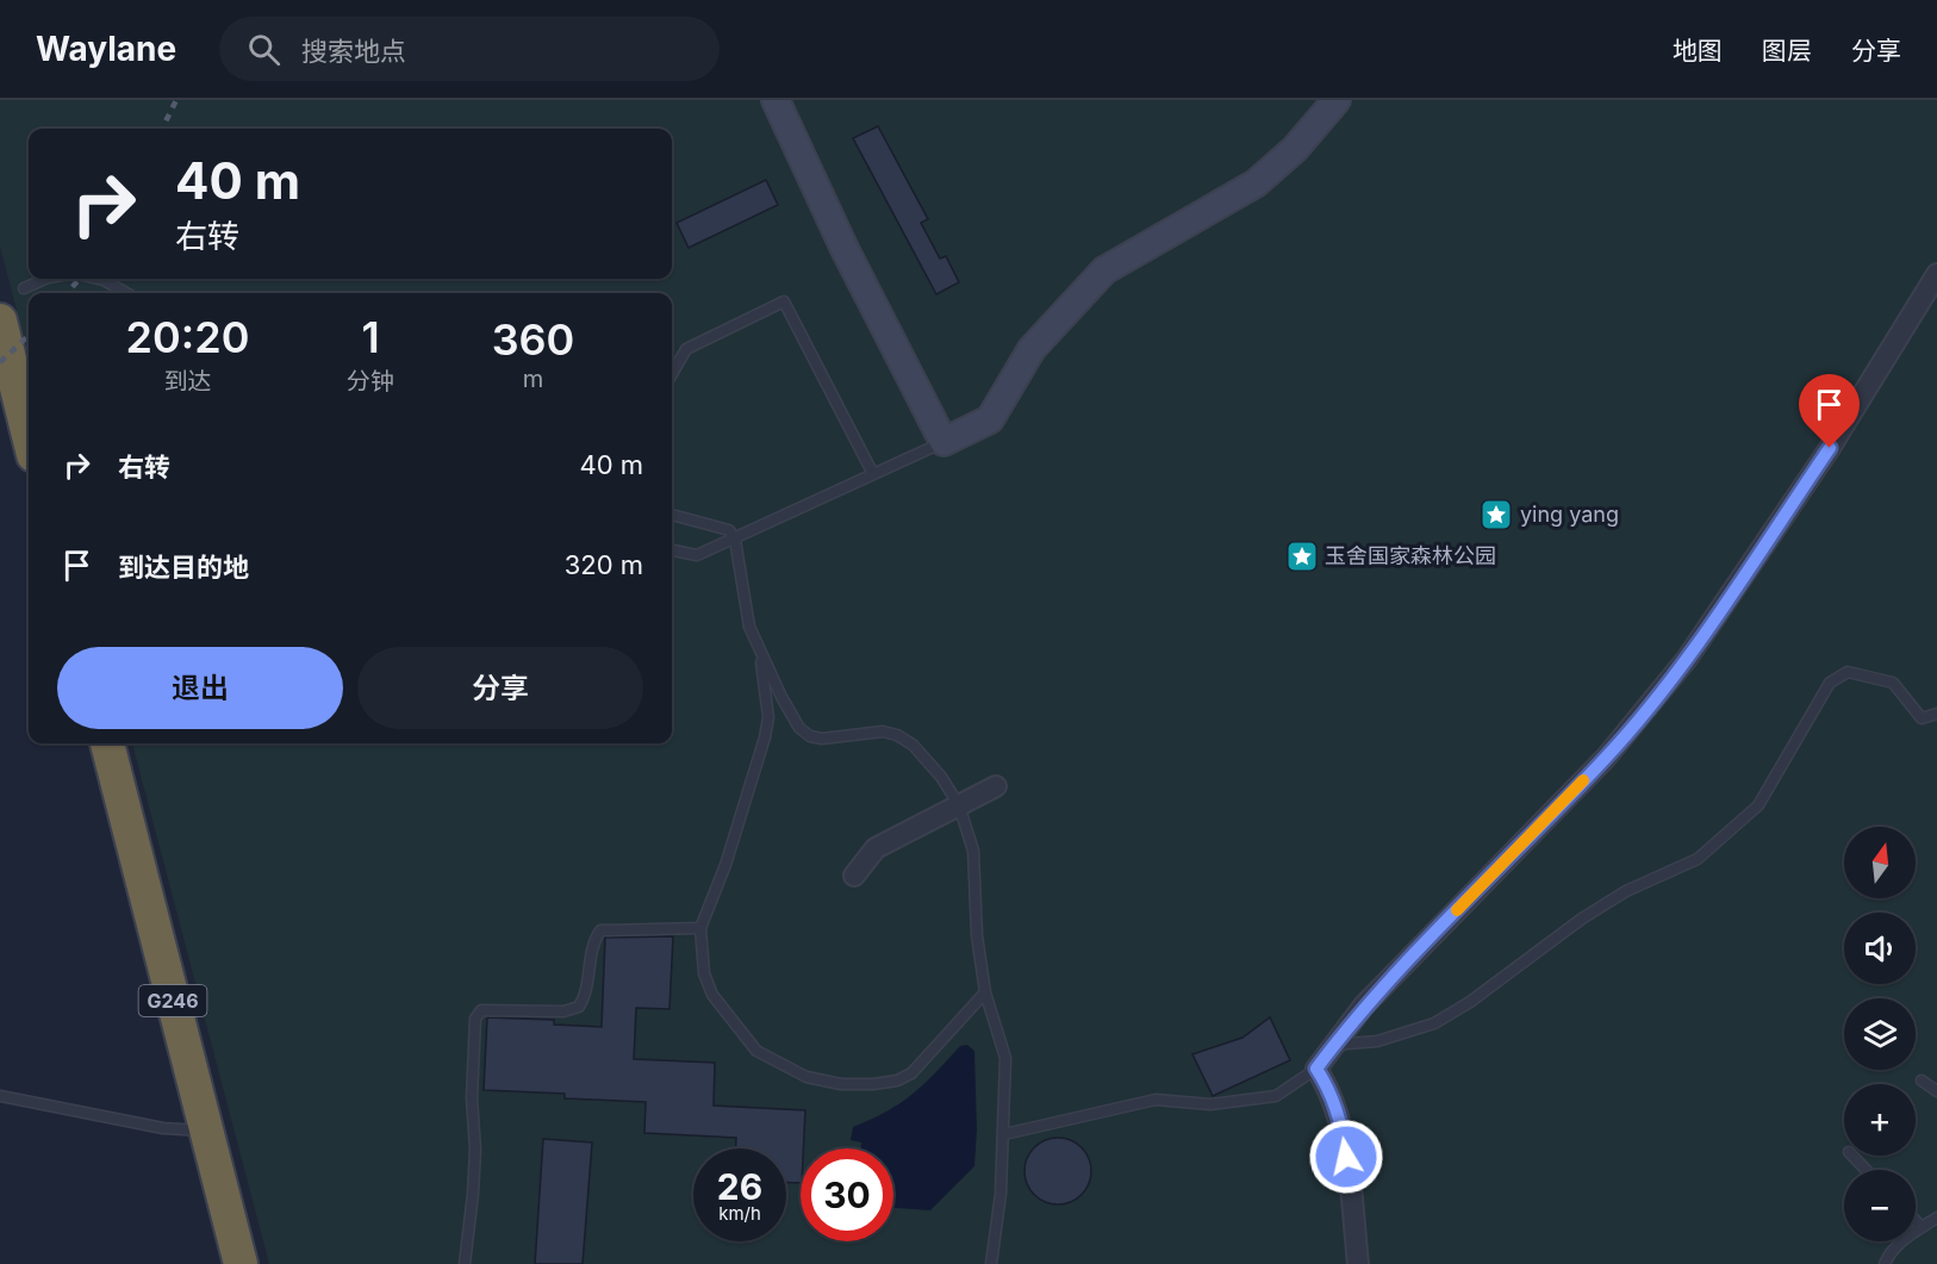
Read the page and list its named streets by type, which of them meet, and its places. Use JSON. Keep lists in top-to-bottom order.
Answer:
{
  "streets": {
    "highway": ["G246"]
  },
  "places": {
    "place": ["ying yang", "玉舍国家森林公园"]
  },
  "north": "top",
  "page": {
    "header": "Waylane",
    "search": "搜索地点",
    "nav": ["地图", "图层", "分享"],
    "turn": ["40 m", "右转"],
    "eta": [
      "20:20",
      "到达",
      "1",
      "分钟",
      "360",
      "m"
    ],
    "list": [
      {
        "name": "右转",
        "value": "40 m"
      },
      {
        "name": "到达目的地",
        "value": "320 m"
      }
    ],
    "buttons": ["退出", "分享"],
    "map_buttons": ["+", "−"],
    "speed": "26 km/h",
    "limit": "30"
  }
}
